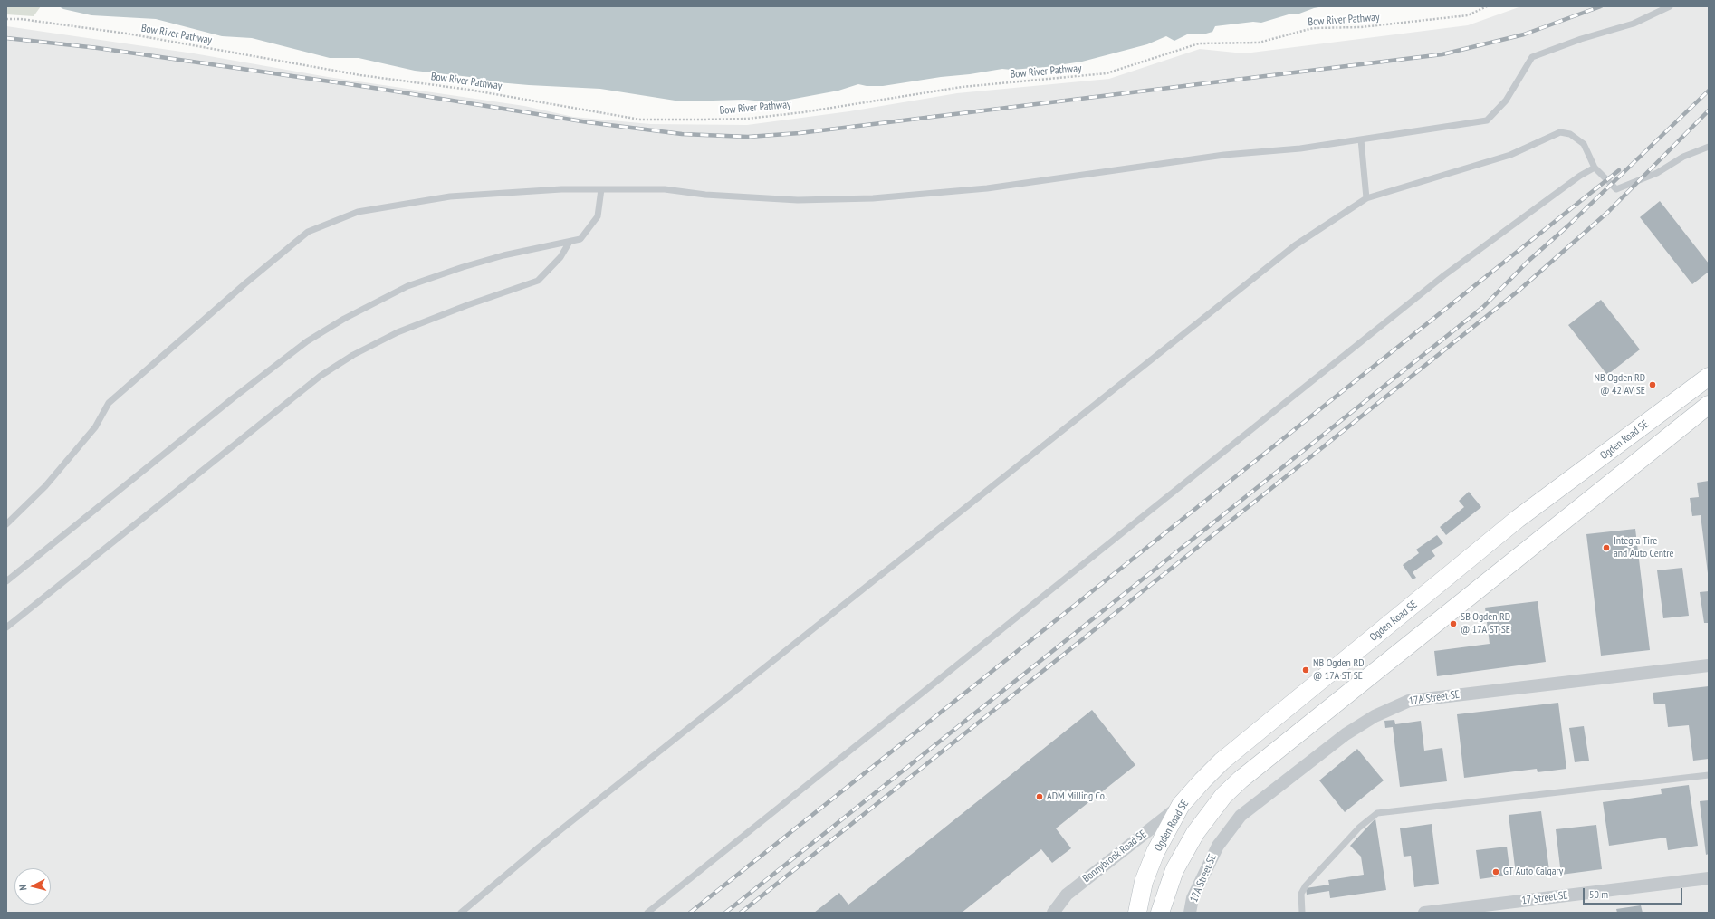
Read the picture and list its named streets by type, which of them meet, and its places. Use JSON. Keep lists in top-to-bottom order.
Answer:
{
  "streets": {
    "street": [
      "Ogden Road SE",
      "17A Street SE",
      "Bonnybrook Road SE",
      "17 Street SE"
    ],
    "path": ["Bow River Pathway"]
  },
  "crossings": [
    ["Ogden Road SE", "Bonnybrook Road SE"]
  ],
  "places": [
    "NB Ogden RD @ 42 AV SE",
    "Integra Tire and Auto Centre",
    "SB Ogden RD @ 17A ST SE",
    "NB Ogden RD @ 17A ST SE",
    "ADM Milling Co.",
    "GT Auto Calgary"
  ],
  "scale_bar": "50 m",
  "north": "left"
}
